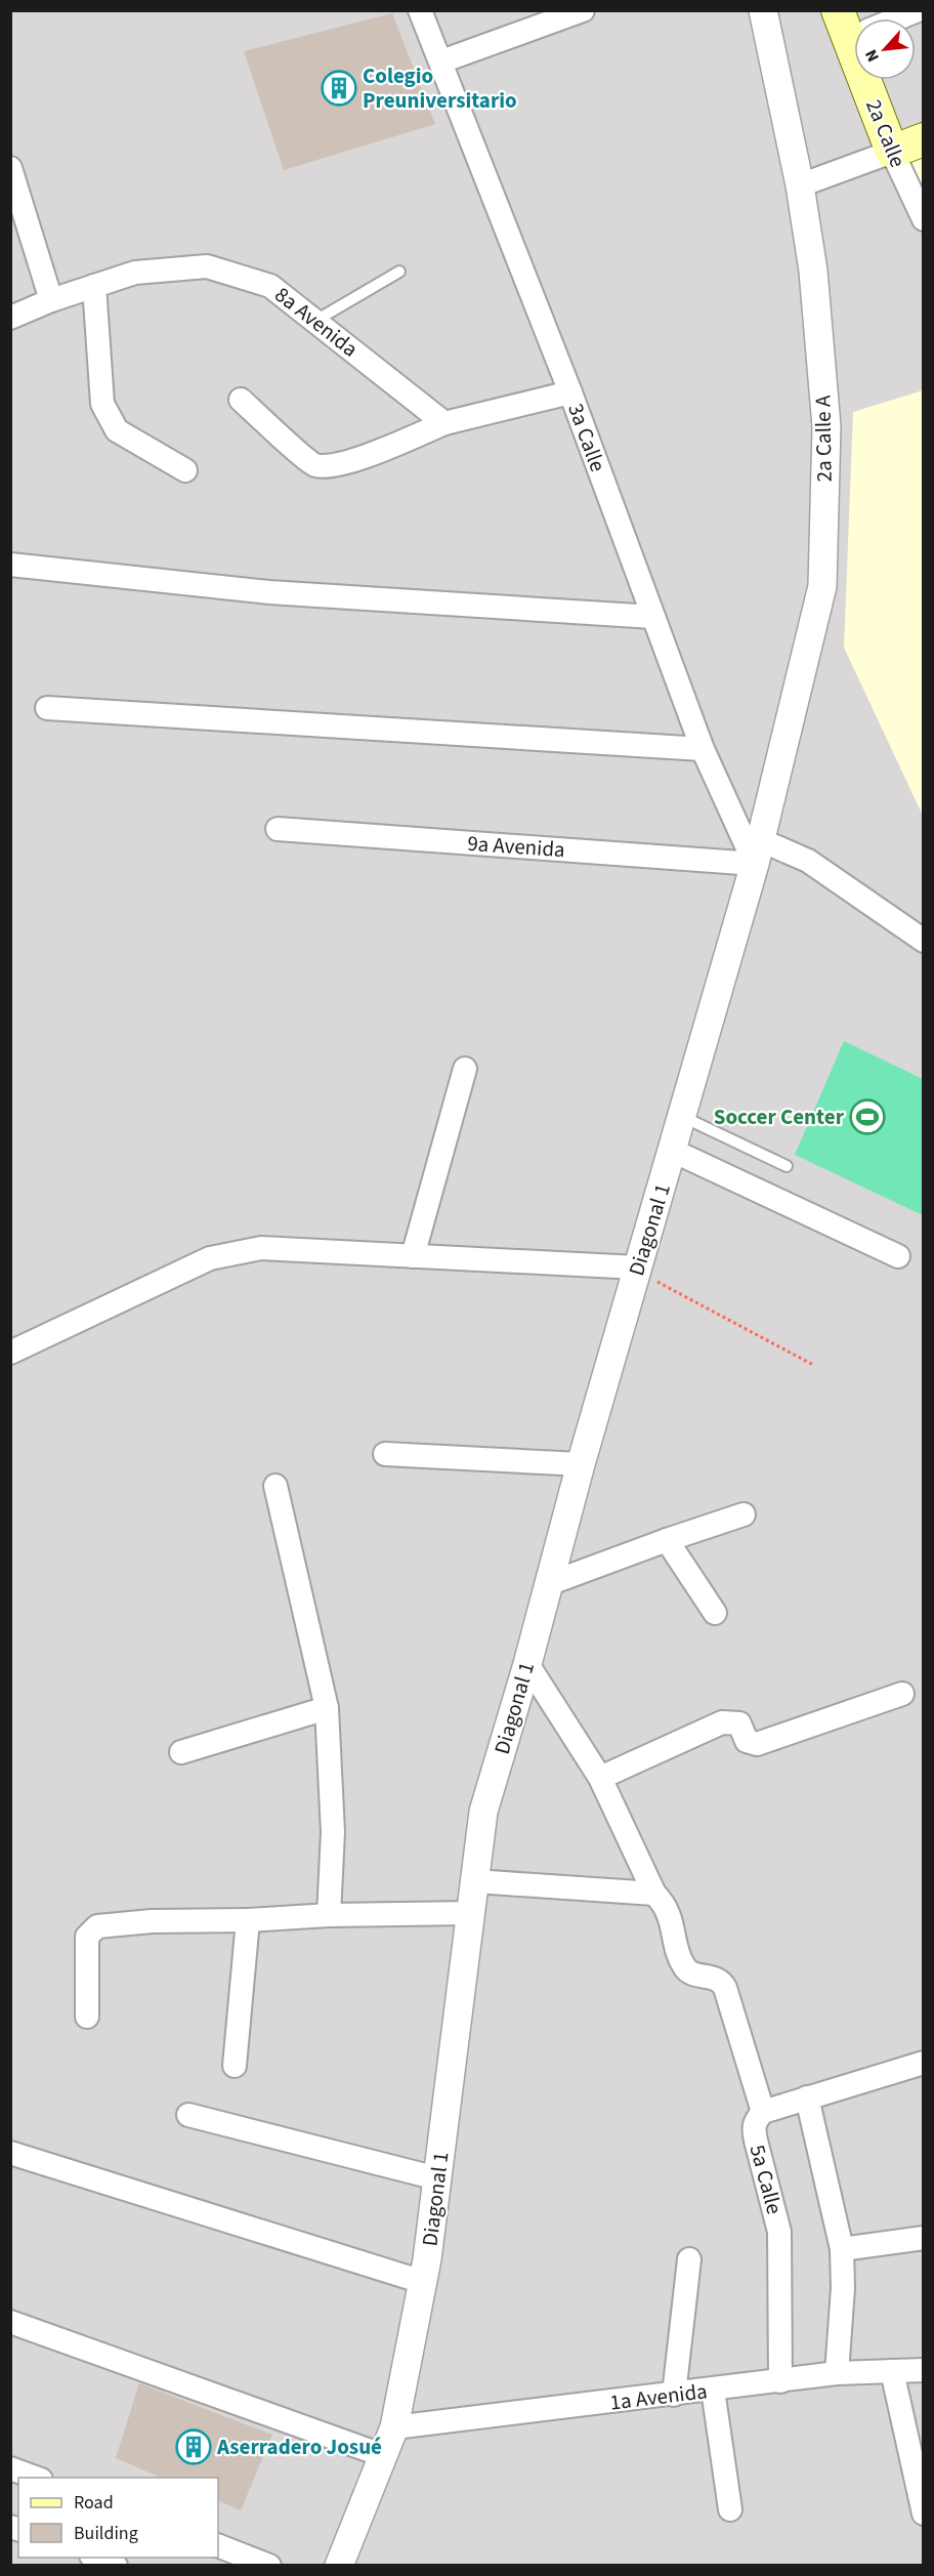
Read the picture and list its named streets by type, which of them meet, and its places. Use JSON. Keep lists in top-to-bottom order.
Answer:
{
  "streets": {
    "main road": ["2a Calle"],
    "street": [
      "8a Avenida",
      "3a Calle",
      "2a Calle A",
      "9a Avenida",
      "Diagonal 1",
      "5a Calle",
      "1a Avenida"
    ]
  },
  "crossings": [
    ["3a Calle", "2a Calle A"],
    ["3a Calle", "9a Avenida"],
    ["3a Calle", "Diagonal 1"],
    ["2a Calle A", "9a Avenida"],
    ["2a Calle A", "Diagonal 1"],
    ["9a Avenida", "Diagonal 1"],
    ["Diagonal 1", "1a Avenida"],
    ["5a Calle", "1a Avenida"]
  ],
  "places": {
    "building": ["Colegio Preuniversitario", "Aserradero Josué"],
    "sports": ["Soccer Center"]
  },
  "legend": ["Road", "Building"],
  "north": "bottom left"
}
